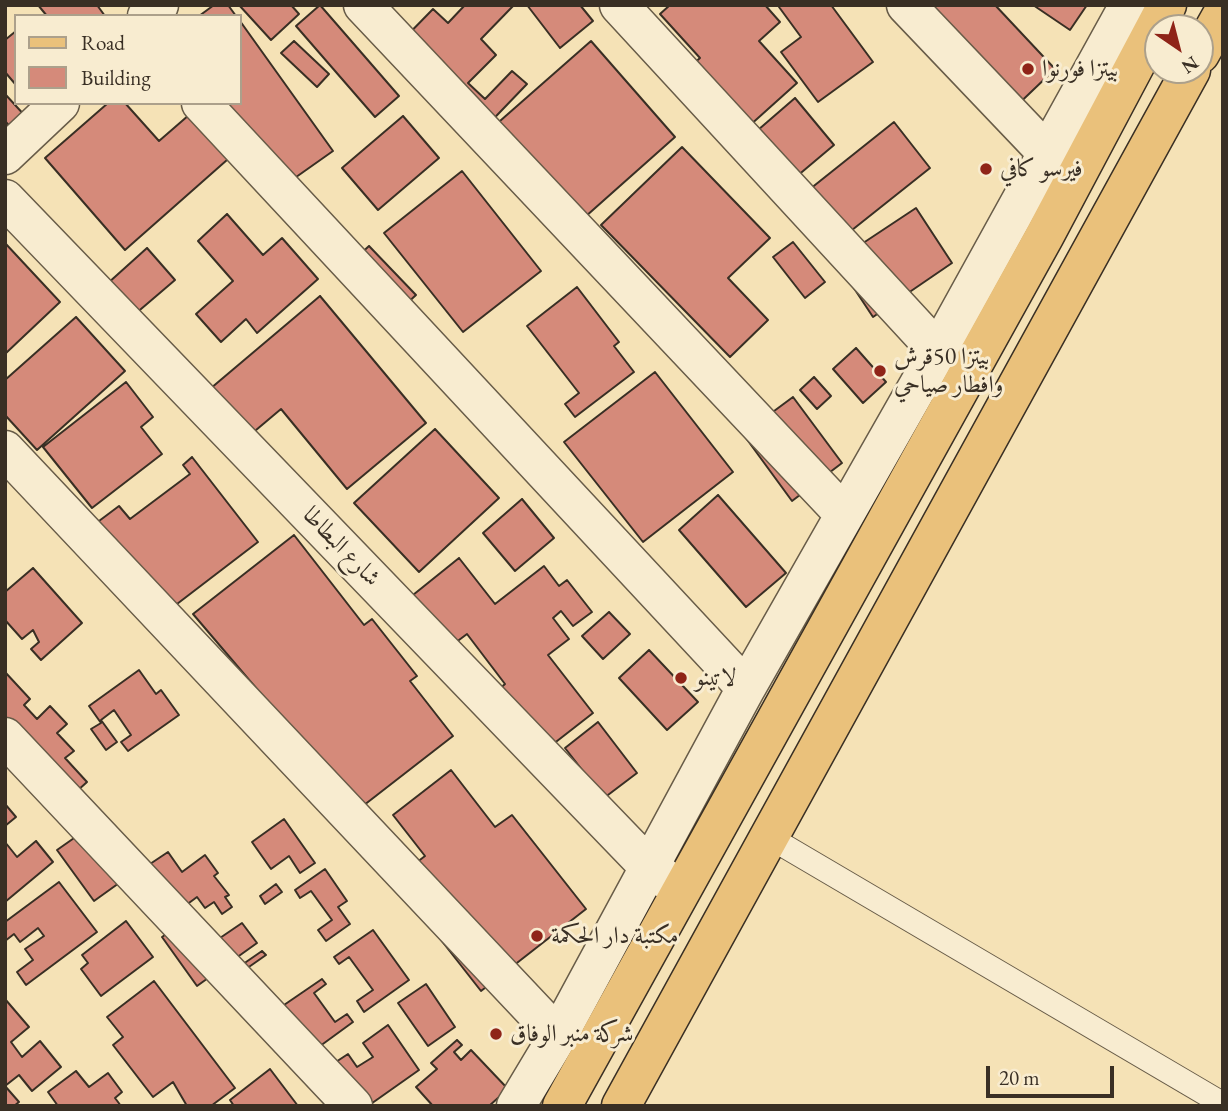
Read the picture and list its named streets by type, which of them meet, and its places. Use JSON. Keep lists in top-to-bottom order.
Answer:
{
  "streets": {
    "street": ["شارع البطاطا"]
  },
  "places": [
    "بيتزا فورنوا",
    "فيرسو كافي",
    "بيتزا 50قرش وافطار صياحي",
    "لاتينو",
    "مكتبة دار الحكمة",
    "شركة منبر الوفاق"
  ],
  "legend": ["Road", "Building"],
  "scale_bar": "20 m",
  "north": "bottom right"
}
